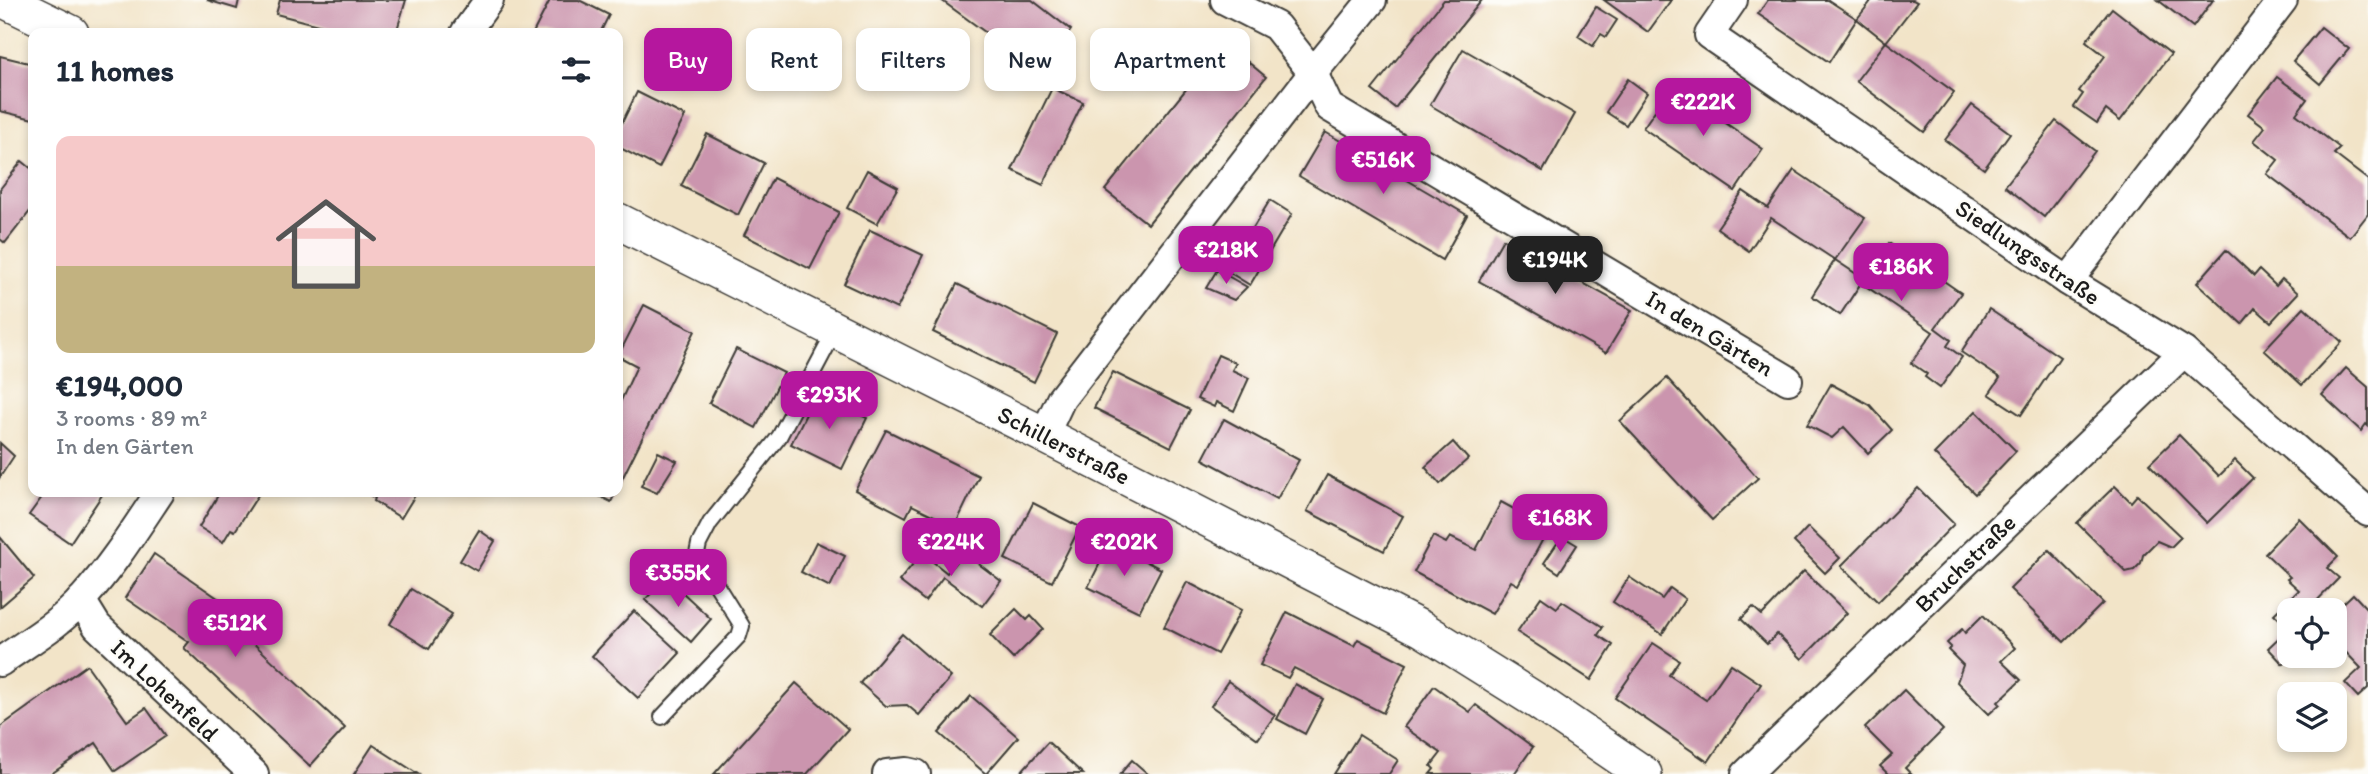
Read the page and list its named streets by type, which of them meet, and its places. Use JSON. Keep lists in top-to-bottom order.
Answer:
{
  "streets": {
    "street": [
      "Siedlungsstraße",
      "In den Gärten",
      "Schillerstraße",
      "Bruchstraße",
      "Im Lohenfeld"
    ]
  },
  "crossings": [
    ["Siedlungsstraße", "Bruchstraße"]
  ],
  "page": {
    "chip": [
      "Buy",
      "Rent",
      "Filters",
      "New",
      "Apartment"
    ],
    "heading": "11 homes",
    "price": [
      "€222K",
      "€516K",
      "€218K",
      "€194K",
      "€186K",
      "€293K",
      "€168K",
      "€224K",
      "€202K",
      "€355K",
      "€512K"
    ],
    "list": [
      {
        "name": "€194,000",
        "note": "3 rooms · 89 m² · In den Gärten"
      }
    ]
  }
}
